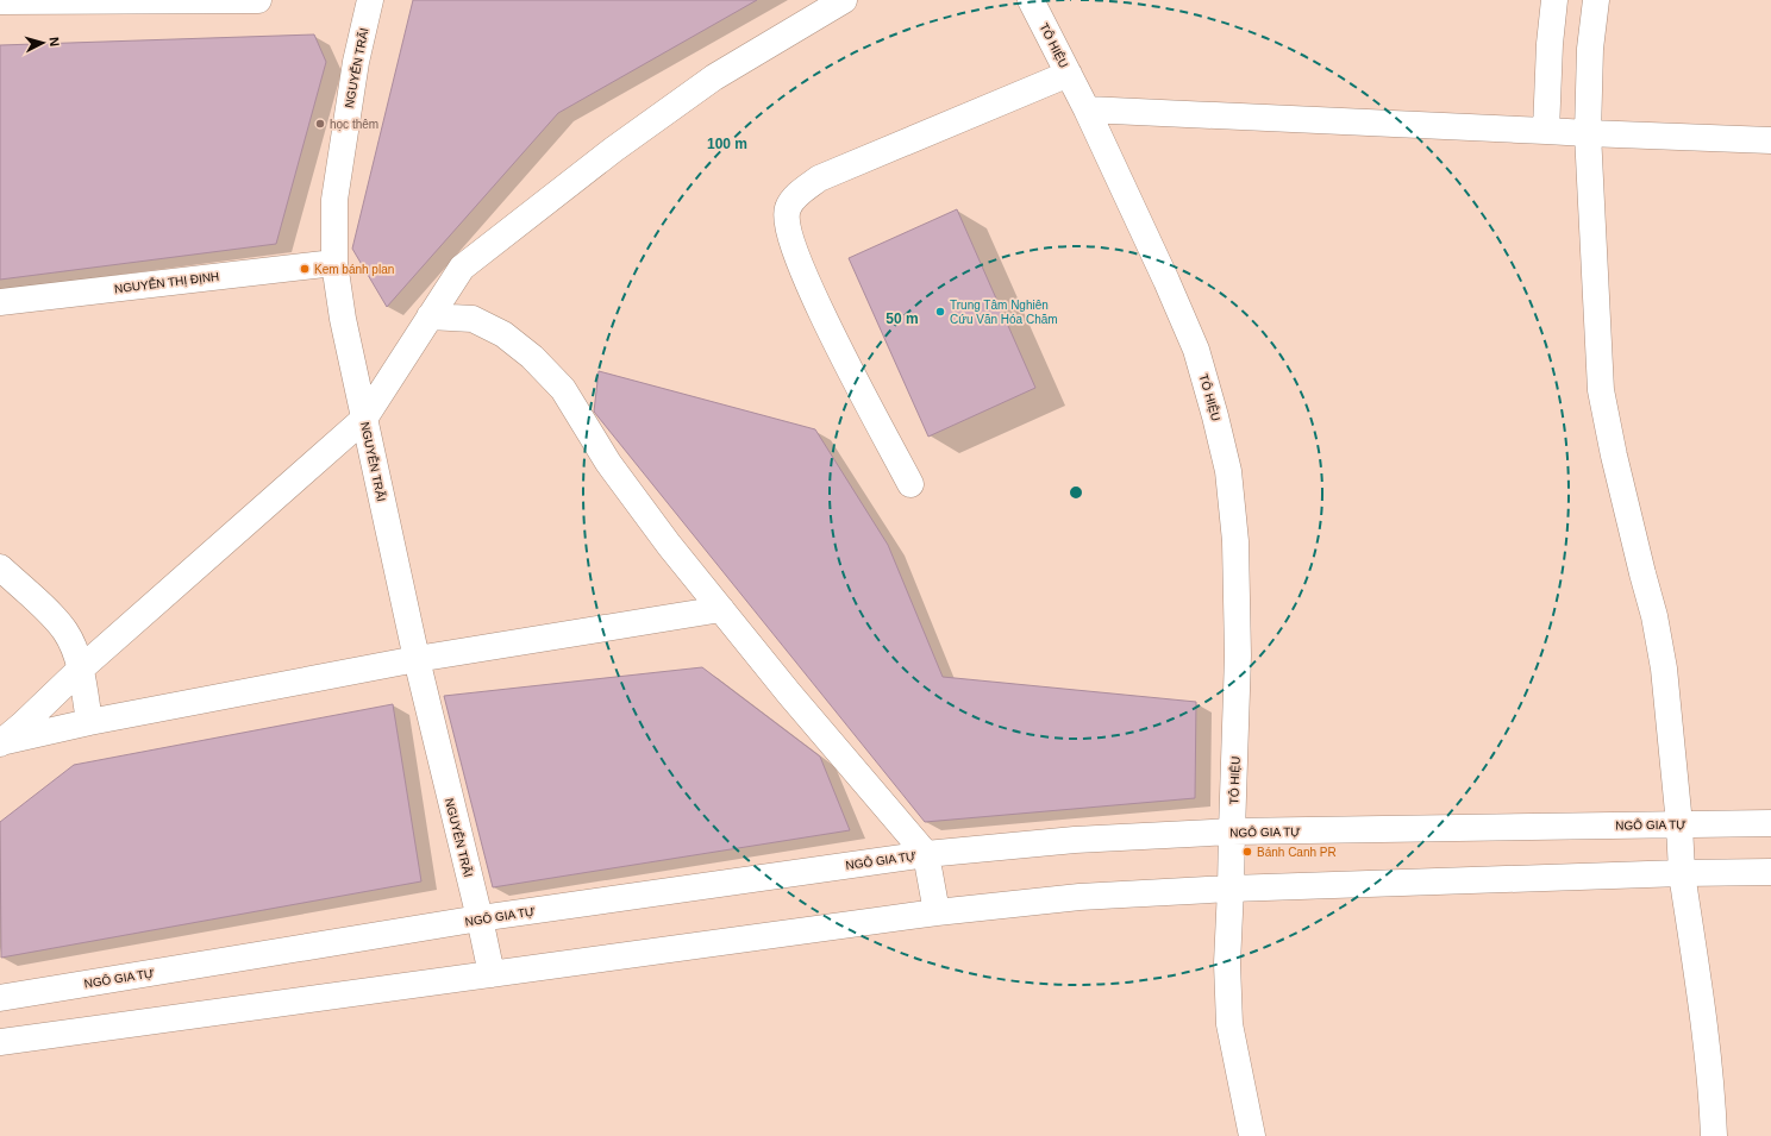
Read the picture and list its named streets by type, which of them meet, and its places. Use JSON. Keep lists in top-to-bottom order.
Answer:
{
  "streets": {
    "street": [
      "TÔ HIỆU",
      "NGUYỄN TRÃI",
      "NGUYỄN THỊ ĐỊNH",
      "NGÔ GIA TỰ"
    ]
  },
  "crossings": [
    ["TÔ HIỆU", "NGÔ GIA TỰ"],
    ["NGUYỄN TRÃI", "NGUYỄN THỊ ĐỊNH"],
    ["NGUYỄN TRÃI", "NGÔ GIA TỰ"]
  ],
  "places": [
    "học thêm",
    "Kem bánh plan",
    "Trung Tâm Nghiên Cứu Văn Hóa Chăm",
    "Bánh Canh PR"
  ],
  "north": "right",
  "rings": ["100 m", "50 m"]
}
